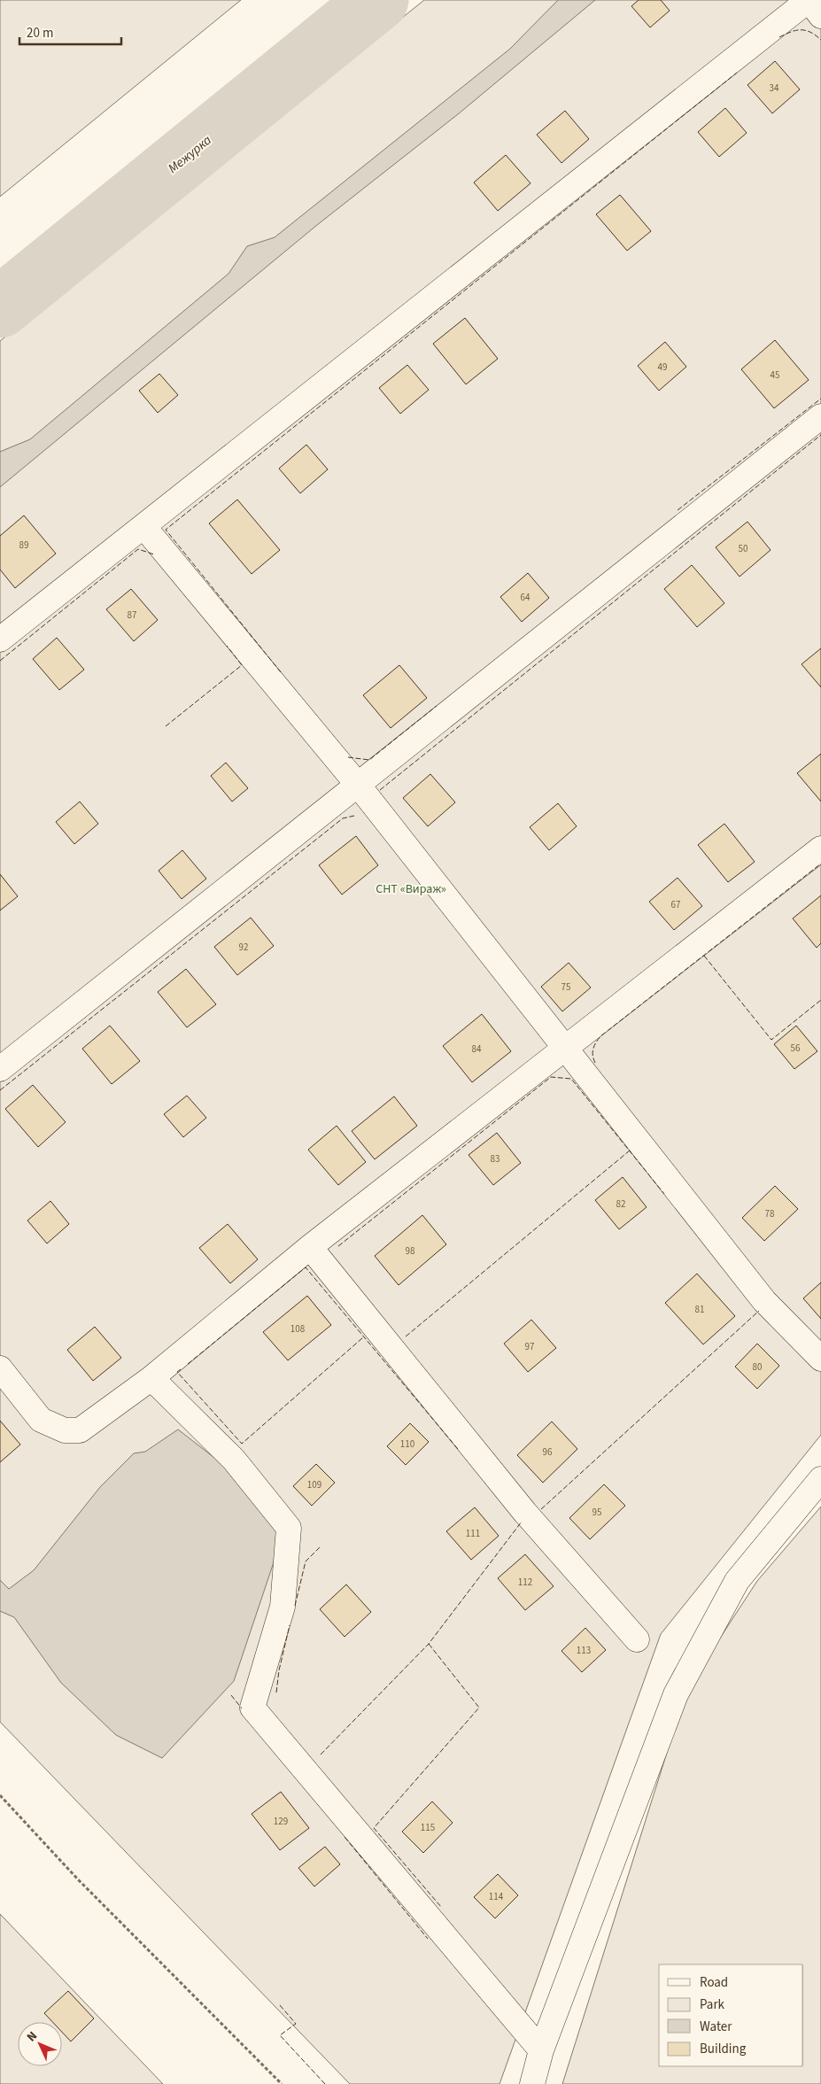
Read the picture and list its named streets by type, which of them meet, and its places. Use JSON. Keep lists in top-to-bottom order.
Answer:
{
  "water": ["Межурка"],
  "parks": ["СНТ «Вираж»"],
  "house_numbers": [
    "34",
    "49",
    "45",
    "89",
    "50",
    "64",
    "87",
    "67",
    "92",
    "75",
    "56",
    "84",
    "83",
    "82",
    "78",
    "98",
    "81",
    "108",
    "97",
    "80",
    "110",
    "96",
    "109",
    "95",
    "111",
    "112",
    "113",
    "129",
    "115",
    "114"
  ],
  "legend": [
    "Road",
    "Park",
    "Water",
    "Building"
  ],
  "scale_bar": "20 m",
  "north": "top left"
}
